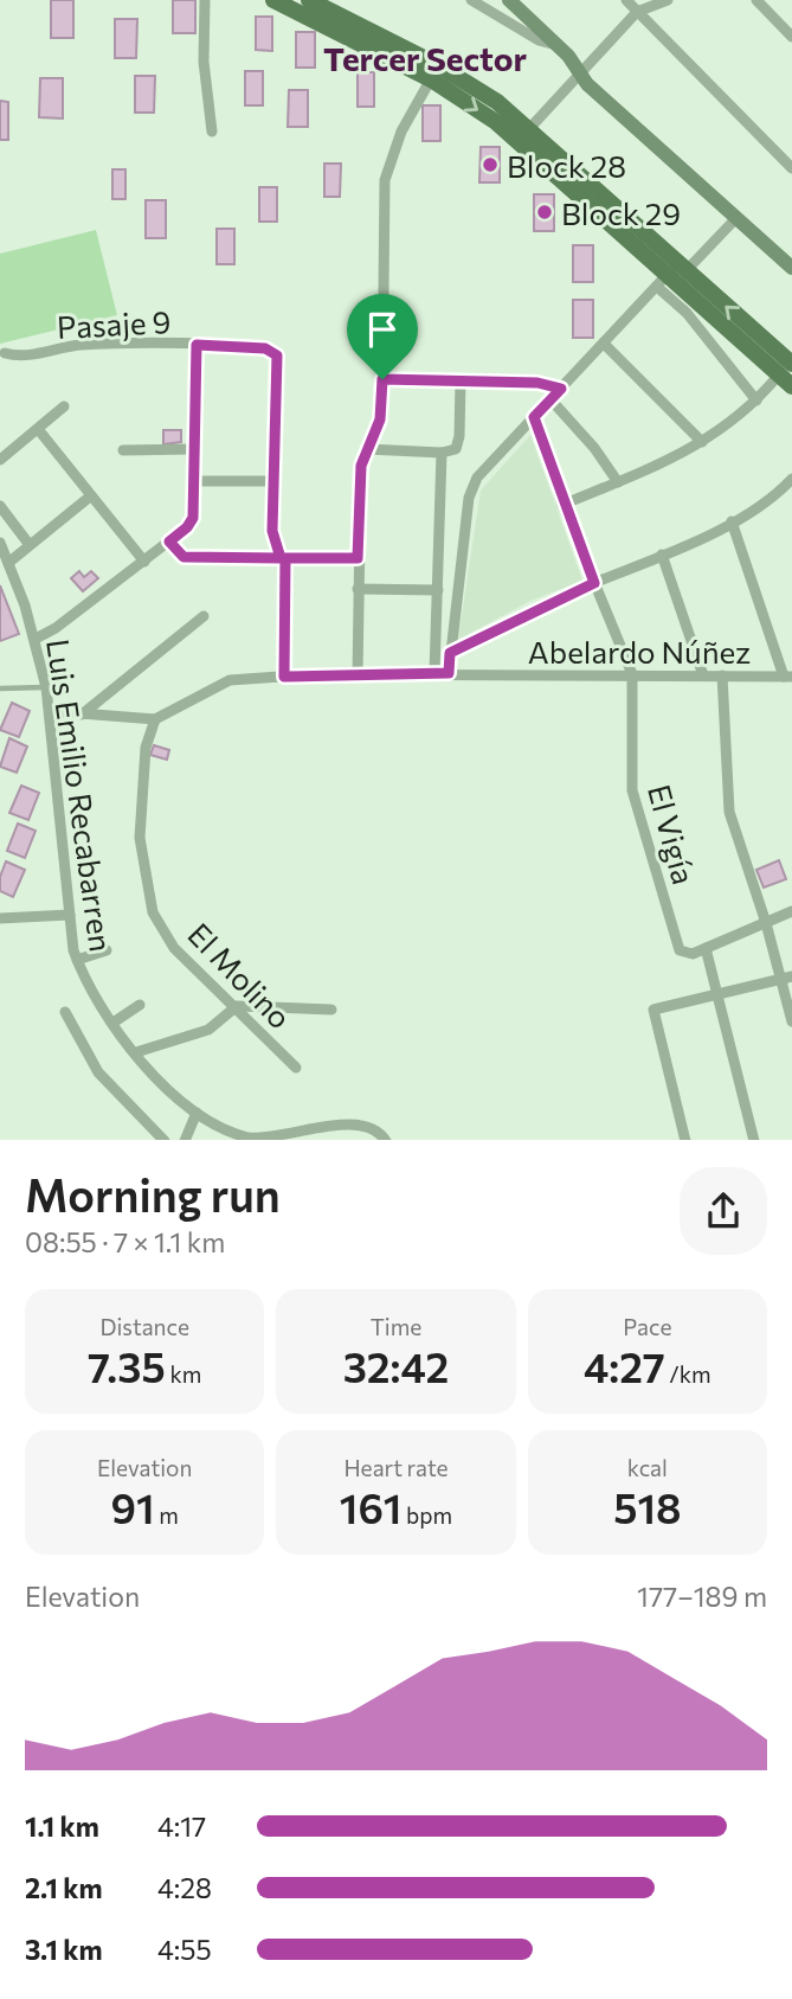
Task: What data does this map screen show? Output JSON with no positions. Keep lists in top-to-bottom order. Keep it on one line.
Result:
{"streets":{"street":["Pasaje 9","Abelardo Núñez","Luis Emilio Recabarren","El Vigía","El Molino"]},"crossings":[["Abelardo Núñez","El Vigía"],["Abelardo Núñez","El Molino"]],"districts":["Tercer Sector"],"places":["Block 28","Block 29"],"page":{"heading":["Morning run","08:55 · 7 × 1.1 km"],"stats":[["Distance","7.35 km"],["Time","32:42"],["Pace","4:27 /km"],["Elevation","91 m"],["Heart rate","161 bpm"],["kcal","518"]],"chart":["Elevation","177–189 m"],"list":[{"name":"1.1 km","note":"4:17"},{"name":"2.1 km","note":"4:28"},{"name":"3.1 km","note":"4:55"}]}}
